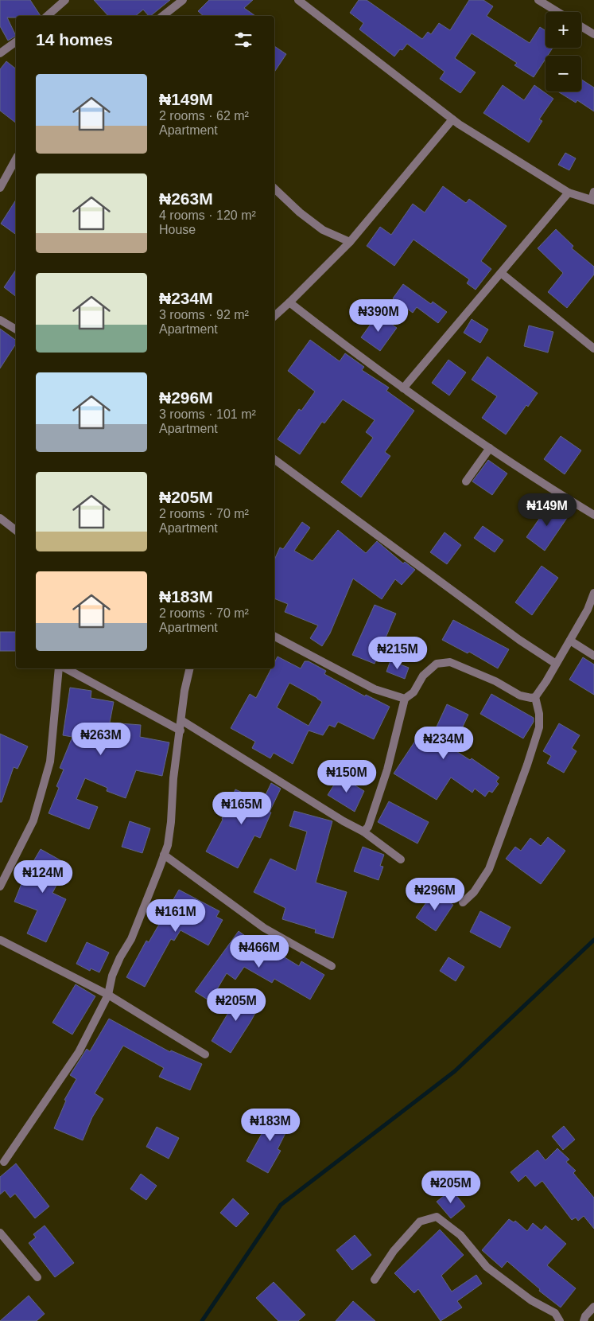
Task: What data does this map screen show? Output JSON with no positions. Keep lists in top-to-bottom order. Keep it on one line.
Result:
{"page":{"map_buttons":["+","−"],"heading":"14 homes","list":[{"name":"₦149M","note":"2 rooms · 62 m² · Apartment"},{"name":"₦263M","note":"4 rooms · 120 m² · House"},{"name":"₦234M","note":"3 rooms · 92 m² · Apartment"},{"name":"₦296M","note":"3 rooms · 101 m² · Apartment"},{"name":"₦205M","note":"2 rooms · 70 m² · Apartment"},{"name":"₦183M","note":"2 rooms · 70 m² · Apartment"}],"price":["₦390M","₦149M","₦215M","₦263M","₦234M","₦150M","₦165M","₦124M","₦296M","₦161M","₦466M","₦205M","₦183M","₦205M"]}}
